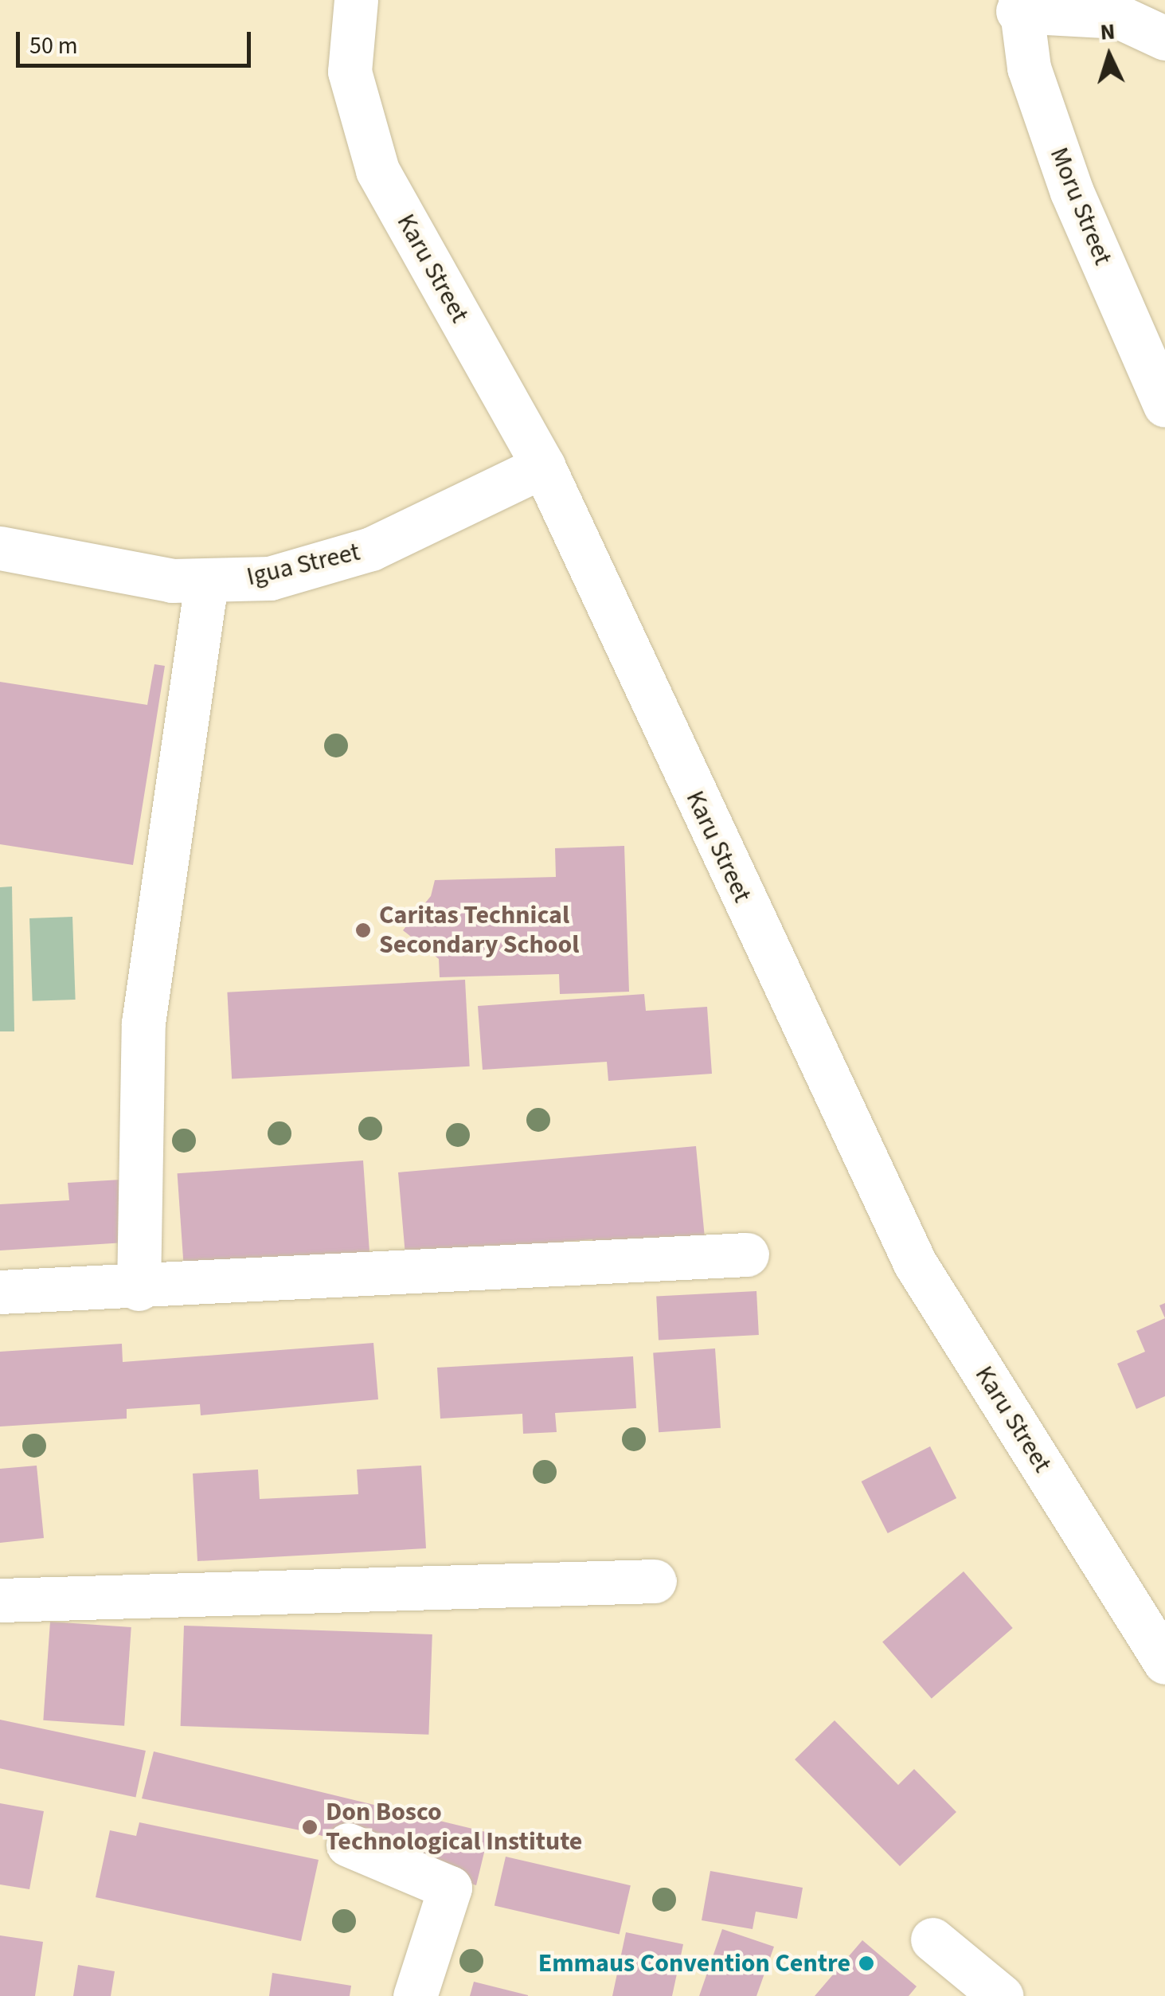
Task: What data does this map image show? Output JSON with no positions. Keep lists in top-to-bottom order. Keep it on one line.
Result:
{"streets":{"street":["Moru Street","Karu Street","Igua Street"]},"crossings":[["Karu Street","Igua Street"]],"places":["Caritas Technical Secondary School","Don Bosco Technological Institute","Emmaus Convention Centre"],"scale_bar":"50 m","north":"top"}
